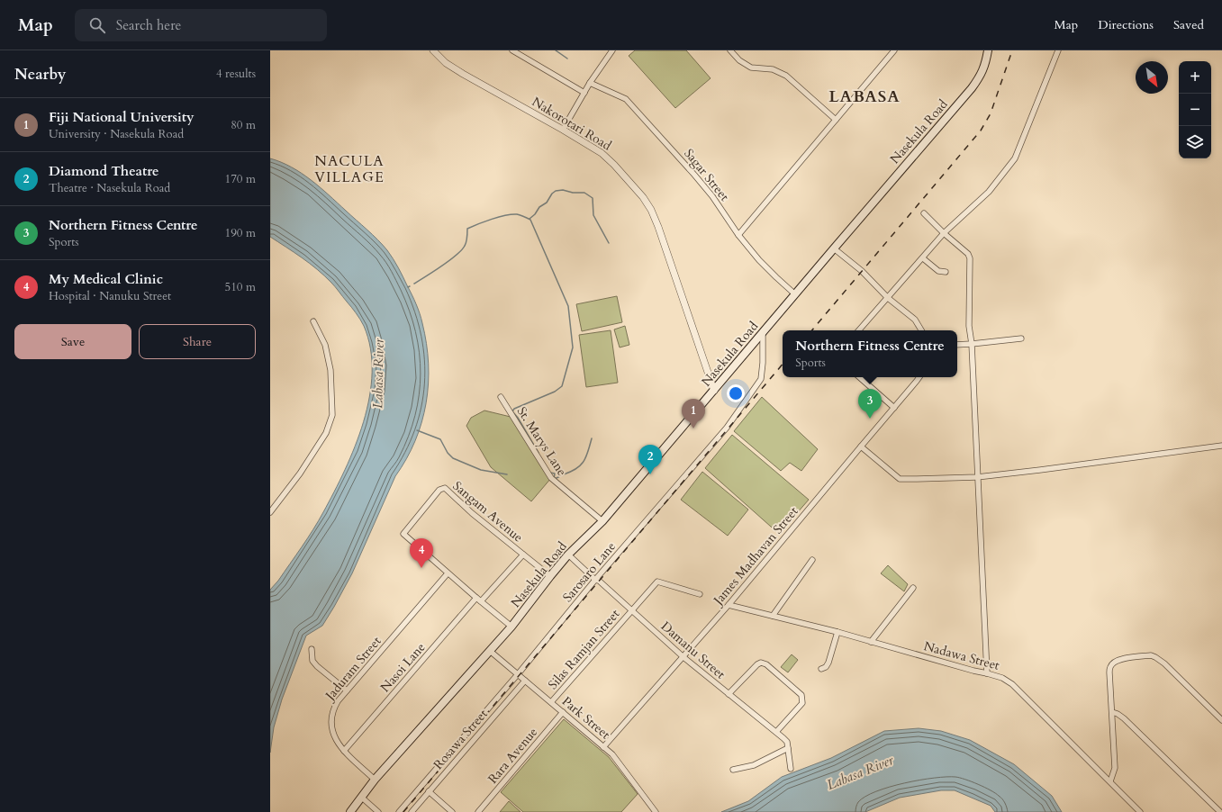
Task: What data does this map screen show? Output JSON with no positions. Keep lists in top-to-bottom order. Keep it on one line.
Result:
{"streets":{"main road":["Nasekula Road"],"street":["Nakorotari Road","Sagar Street","St. Marys Lane","Sangam Avenue","James Madhavan Street","Sarosaro Lane","Silas Ramjan Street","Damanu Street","Nadawa Street","Nasoi Lane","Jaduram Street","Park Street","Rosawa Street","Rara Avenue"]},"crossings":[["Nakorotari Road","Nasekula Road"],["Nasekula Road","Sagar Street"],["Nasekula Road","St. Marys Lane"],["Nasekula Road","Sangam Avenue"],["Nasekula Road","Sarosaro Lane"],["Nasekula Road","Damanu Street"],["Nasekula Road","Jaduram Street"],["Nasekula Road","Park Street"],["Sangam Avenue","Nasoi Lane"],["Sangam Avenue","Jaduram Street"],["James Madhavan Street","Damanu Street"],["James Madhavan Street","Nadawa Street"],["James Madhavan Street","Park Street"],["Sarosaro Lane","Damanu Street"],["Sarosaro Lane","Park Street"],["Silas Ramjan Street","Damanu Street"],["Silas Ramjan Street","Park Street"],["Nasoi Lane","Jaduram Street"],["Park Street","Rosawa Street"],["Park Street","Rara Avenue"]],"districts":["LABASA","NACULA VILLAGE"],"water":["Labasa River"],"north":"bottom right","page":{"header":"Map","search":"Search here","nav":["Map","Directions","Saved"],"heading":["Nearby","4 results"],"map_buttons":["+","−"],"list":[{"mark":"1","name":"Fiji National University","note":"University · Nasekula Road","value":"80 m"},{"mark":"2","name":"Diamond Theatre","note":"Theatre · Nasekula Road","value":"170 m"},{"mark":"3","name":"Northern Fitness Centre","note":"Sports","value":"190 m"},{"mark":"4","name":"My Medical Clinic","note":"Hospital · Nanuku Street","value":"510 m"}],"buttons":["Save","Share"],"popup":["Northern Fitness Centre","Sports"],"pins":["3","1","2","4"]}}
